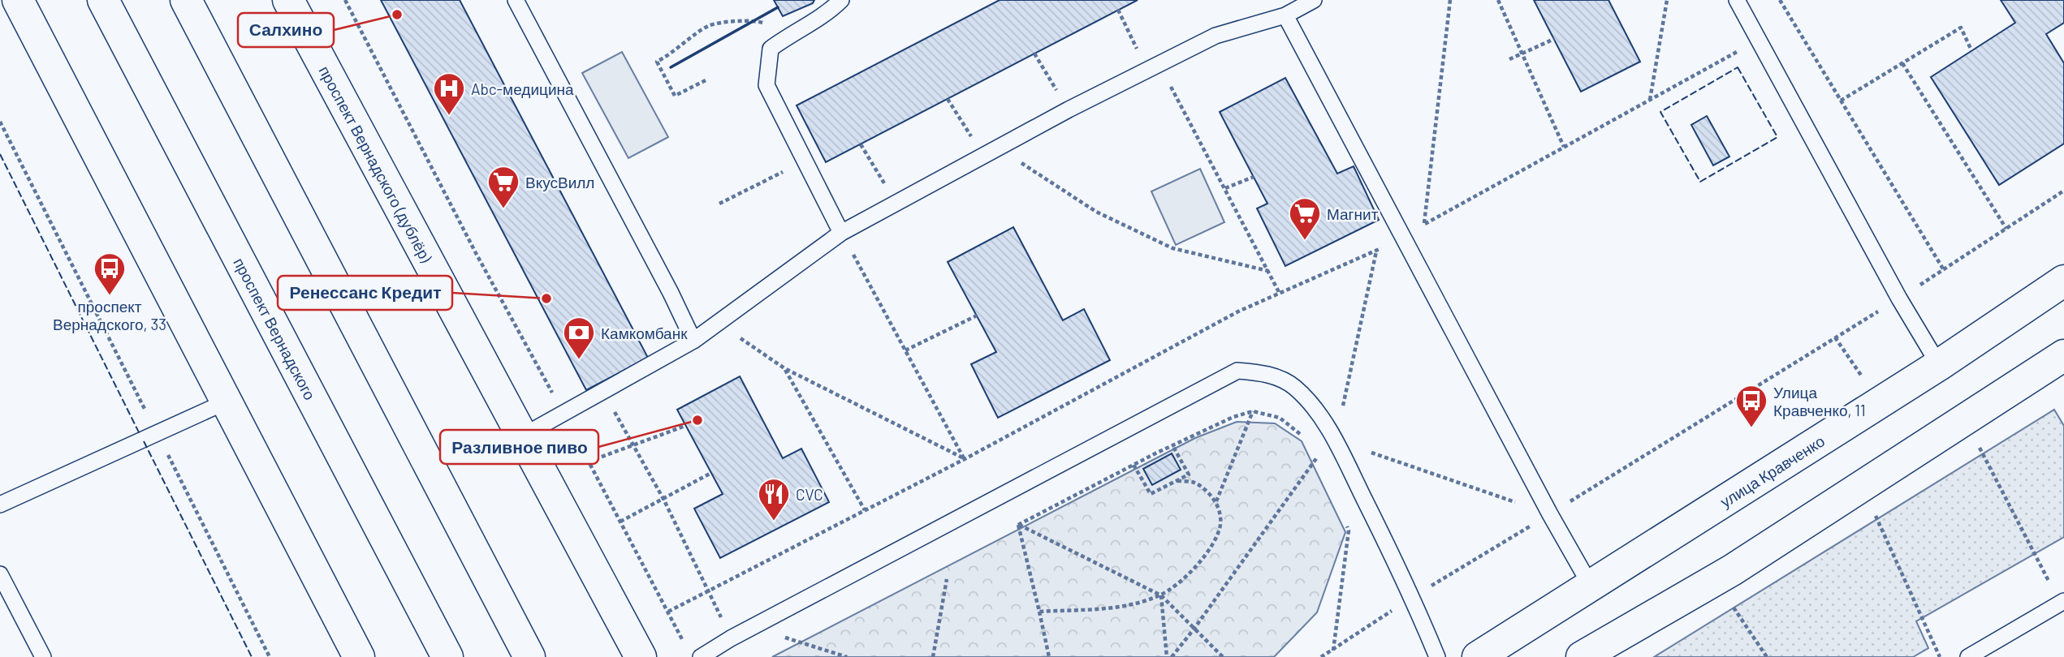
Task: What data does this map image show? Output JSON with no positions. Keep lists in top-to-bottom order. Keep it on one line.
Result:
{"streets":{"street":["проспект Вернадского (дублёр)","проспект Вернадского","улица Кравченко"]},"places":{"other":["Салхино","Ренессанс Кредит","Разливное пиво"],"hospital":["Abc-медицина"],"supermarket":["ВкусВилл","Магнит"],"bus stop":["проспект Вернадского, 33","Улица Кравченко, 11"],"bank":["Камкомбанк"],"restaurant":["CVC"]}}
